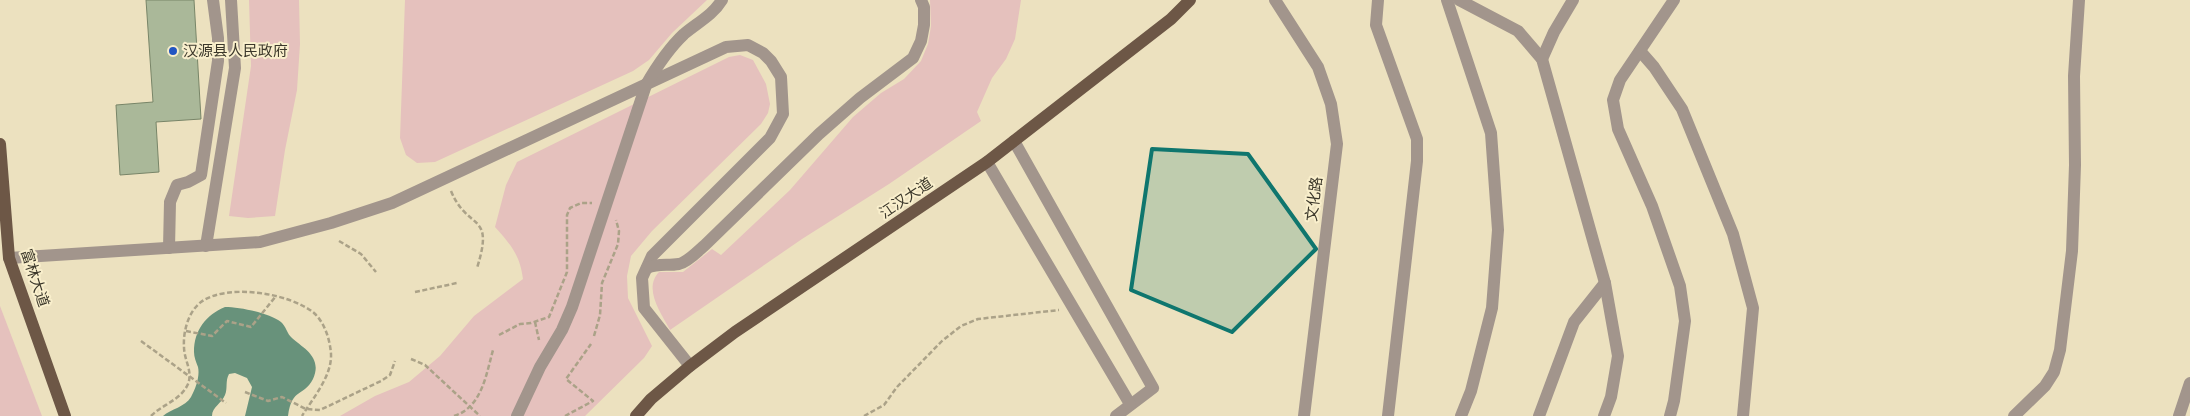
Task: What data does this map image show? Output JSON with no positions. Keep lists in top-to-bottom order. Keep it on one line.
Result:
{"streets":{"main road":["江汉大道","富林大道"],"street":["文化路"]},"places":["汉源县人民政府"]}
